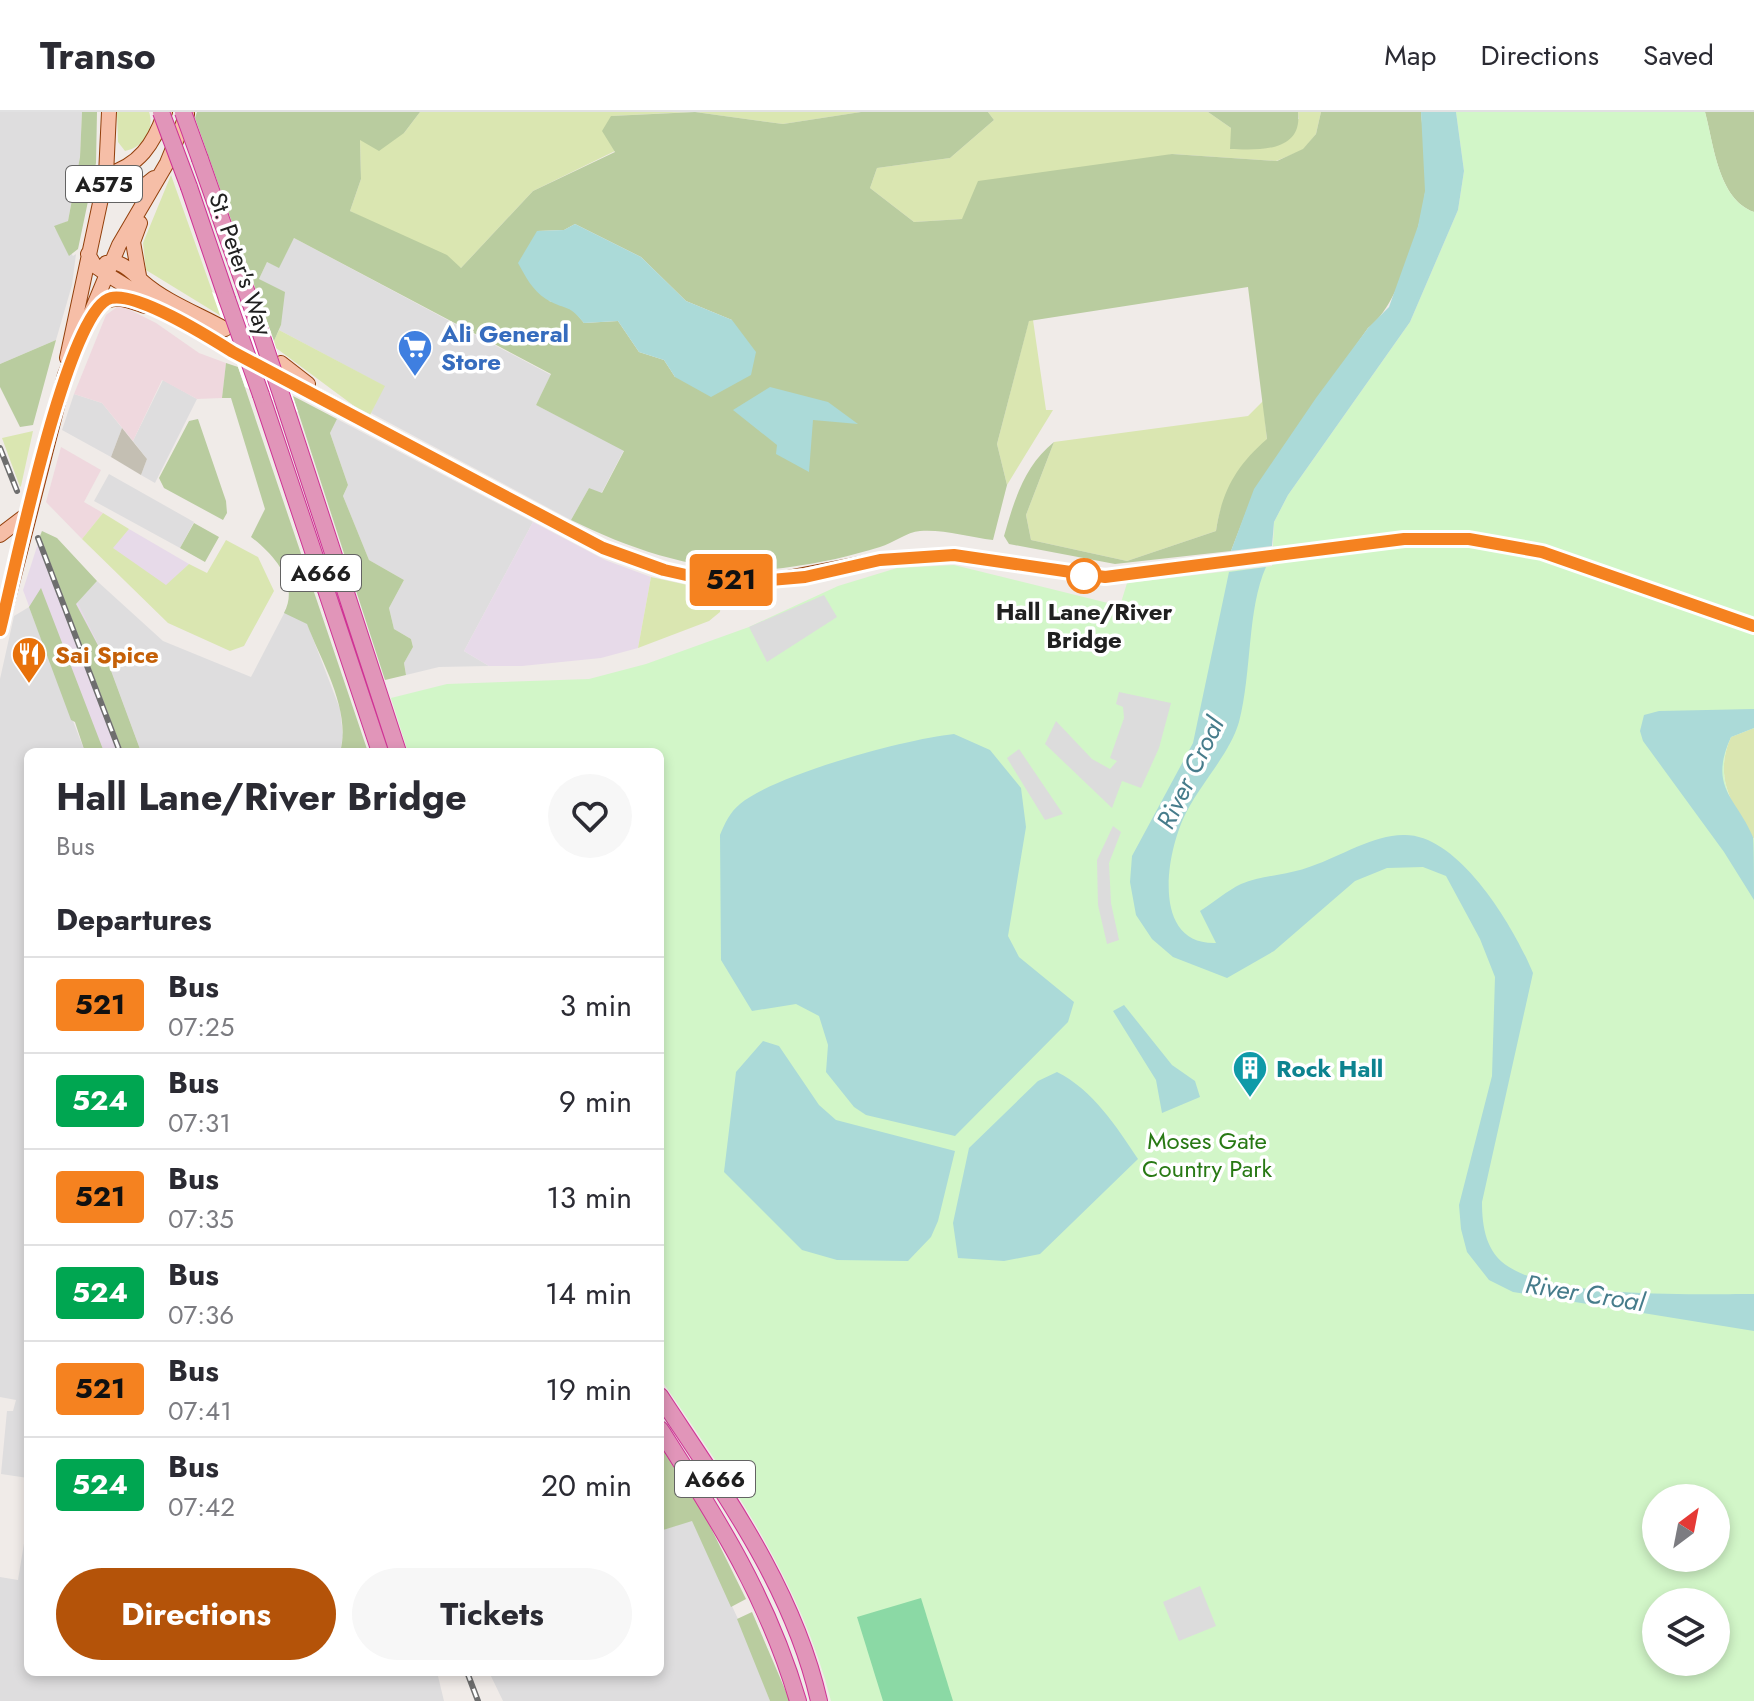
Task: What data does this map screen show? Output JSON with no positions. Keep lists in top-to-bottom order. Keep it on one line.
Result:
{"streets":{"highway":["St. Peter's Way","A666"],"main road":["A575"]},"crossings":[["A575","St. Peter's Way"]],"water":["River Croal"],"parks":["Moses Gate Country Park"],"places":{"supermarket":["Ali General Store"],"other":["Hall Lane/River Bridge"],"restaurant":["Sai Spice"],"building":["Rock Hall"]},"lines":["bus line 521"],"north":"top right","page":{"header":"Transo","nav":["Map","Directions","Saved"],"on_map":"521","heading":[["Hall Lane/River Bridge","Bus"],"Departures"],"list":[{"mark":"521","name":"Bus","note":"07:25","value":"3 min"},{"mark":"524","name":"Bus","note":"07:31","value":"9 min"},{"mark":"521","name":"Bus","note":"07:35","value":"13 min"},{"mark":"524","name":"Bus","note":"07:36","value":"14 min"},{"mark":"521","name":"Bus","note":"07:41","value":"19 min"},{"mark":"524","name":"Bus","note":"07:42","value":"20 min"}],"buttons":["Directions","Tickets"]}}
